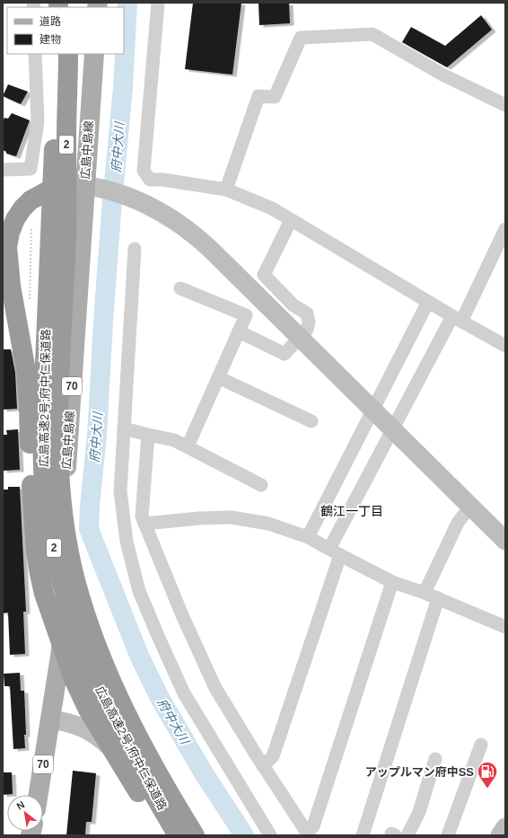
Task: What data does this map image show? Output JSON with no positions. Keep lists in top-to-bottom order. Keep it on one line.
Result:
{"streets":{"highway":["2","広島高速2号;府中仁保道路"],"main road":["広島中島線","70"]},"crossings":[["2","広島高速2号;府中仁保道路"]],"districts":["鶴江一丁目"],"water":["府中大川"],"places":{"fuel station":["アップルマン府中SS"]},"legend":["道路","建物"],"north":"top left"}
